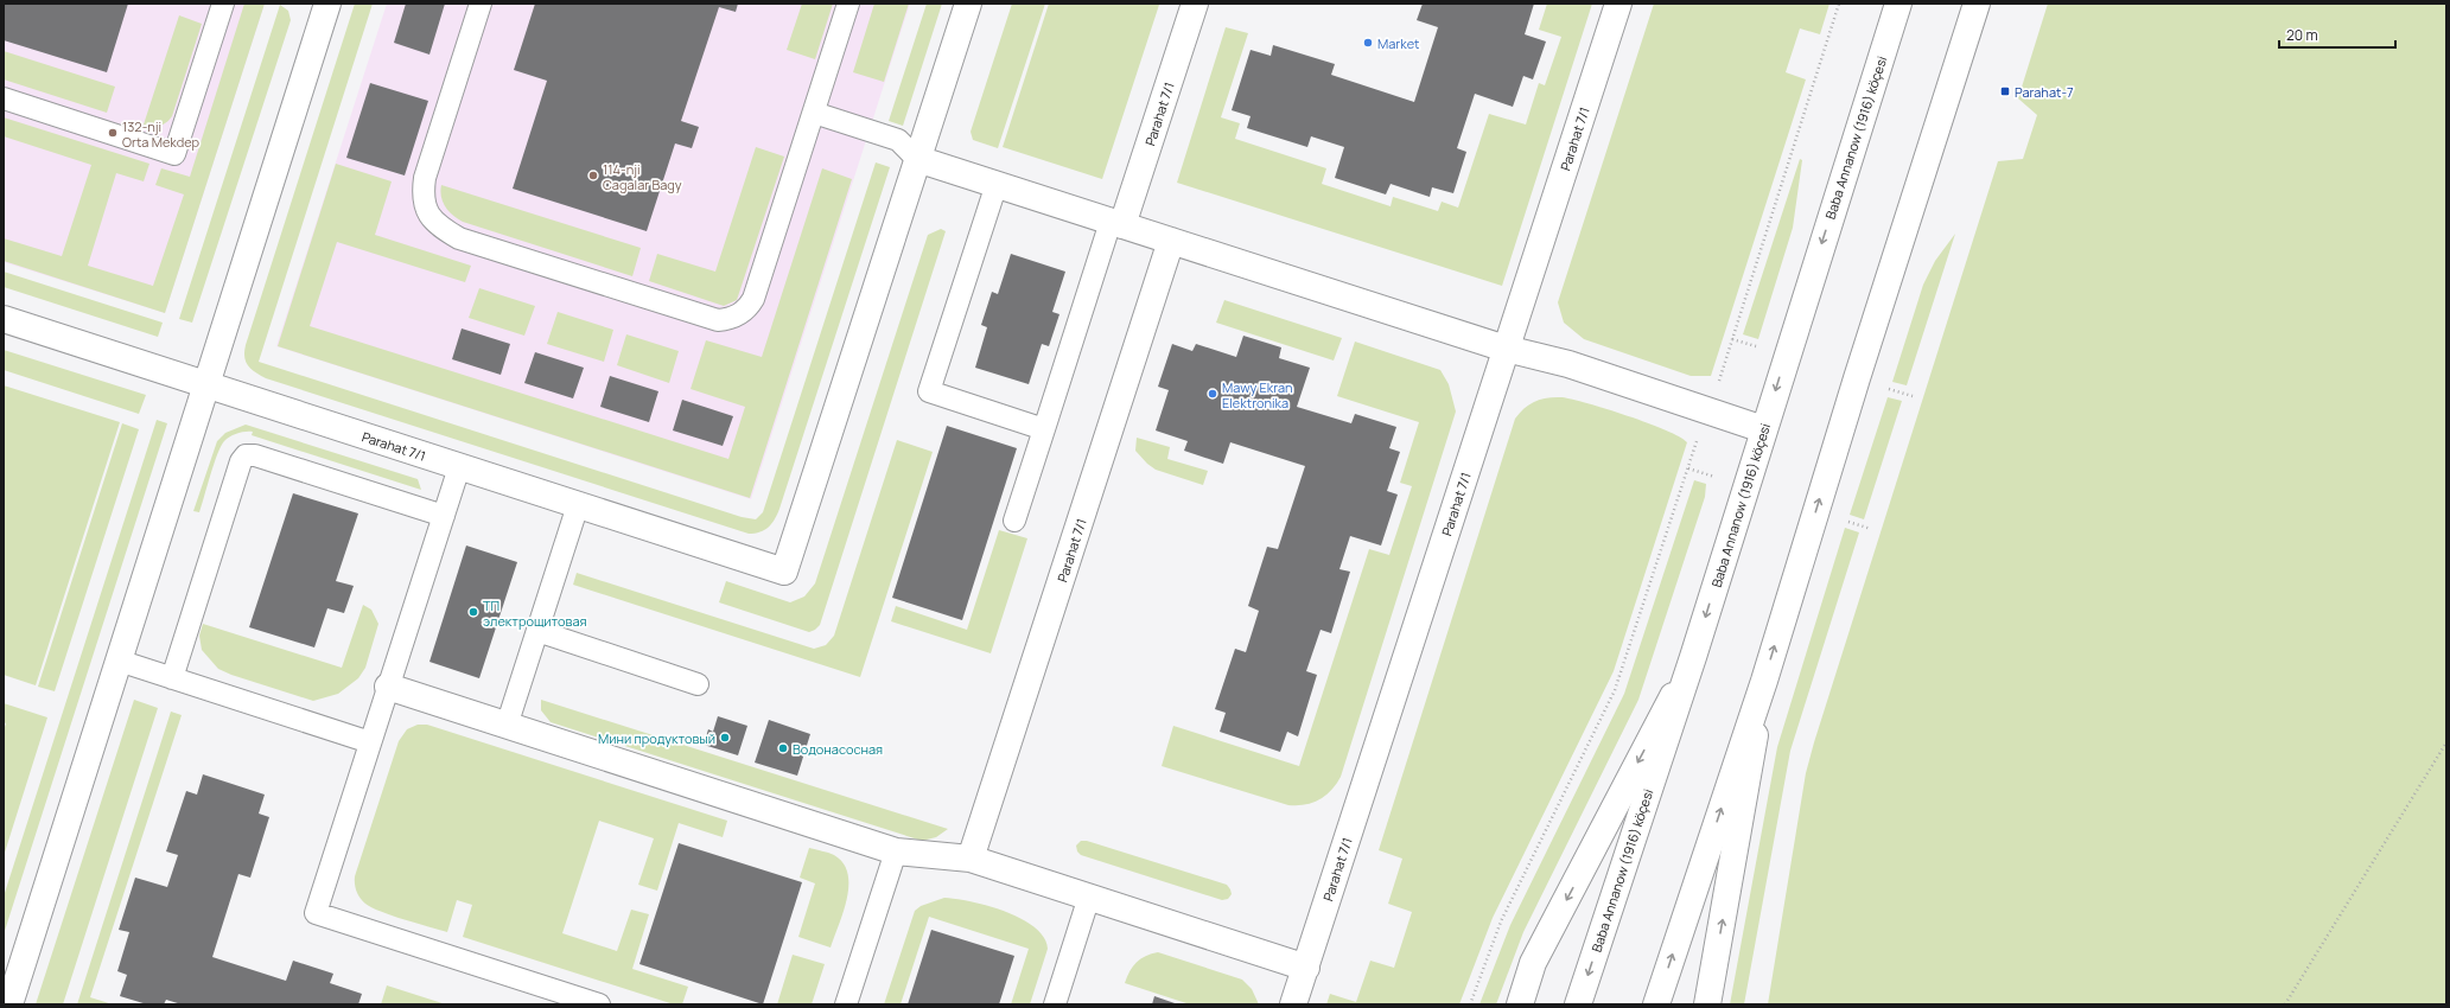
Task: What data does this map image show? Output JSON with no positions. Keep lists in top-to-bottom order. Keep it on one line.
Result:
{"streets":{"street":["Parahat 7/1","Baba Annanow (1916) köçesi"]},"places":{"other":["Market","132-nji Orta Mekdep","114-nji Cagalar Bagy","Mawy Ekran Elektronika","ТП электрощитовая","Мини продуктовый","Водонасосная"],"transit":["Parahat-7"]},"scale_bar":"20 m"}
